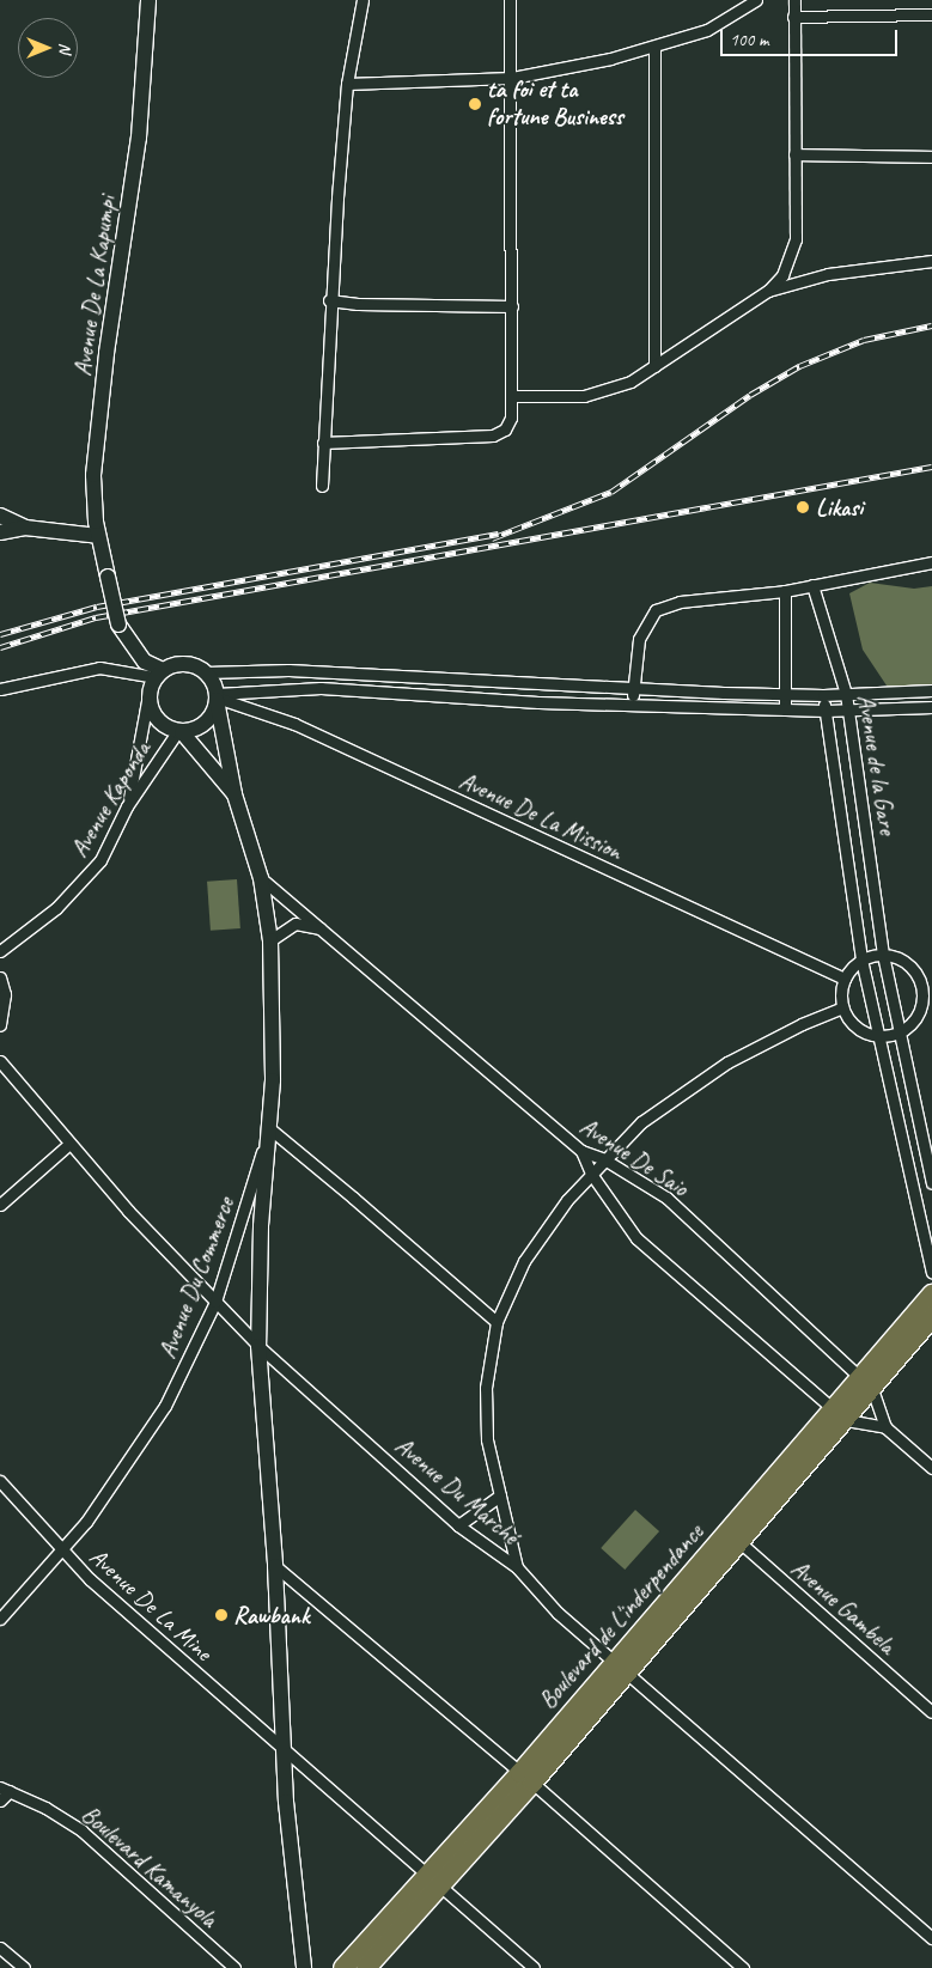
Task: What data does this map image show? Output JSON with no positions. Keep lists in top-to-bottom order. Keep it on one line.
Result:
{"streets":{"highway":["Boulevard de L'inderpendance"],"main road":["Avenue De La Kapumpi"],"street":["Avenue de la Gare","Avenue Kaponda","Avenue De La Mission","Avenue De Saio","Avenue Du Commerce","Avenue Du Marché","Avenue De La Mine","Avenue Gambela","Boulevard Kamanyola"]},"crossings":[["Avenue De La Kapumpi","Avenue Kaponda"],["Avenue De La Kapumpi","Avenue De La Mission"],["Avenue Kaponda","Avenue De La Mission"],["Avenue De Saio","Boulevard de L'inderpendance"],["Avenue Du Commerce","Avenue Du Marché"],["Avenue Du Commerce","Avenue De La Mine"],["Avenue Du Marché","Boulevard de L'inderpendance"],["Avenue De La Mine","Boulevard de L'inderpendance"],["Avenue Gambela","Boulevard de L'inderpendance"]],"places":["ta foi et ta fortune Business","Likasi","Rawbank"],"scale_bar":"100 m","north":"right"}
